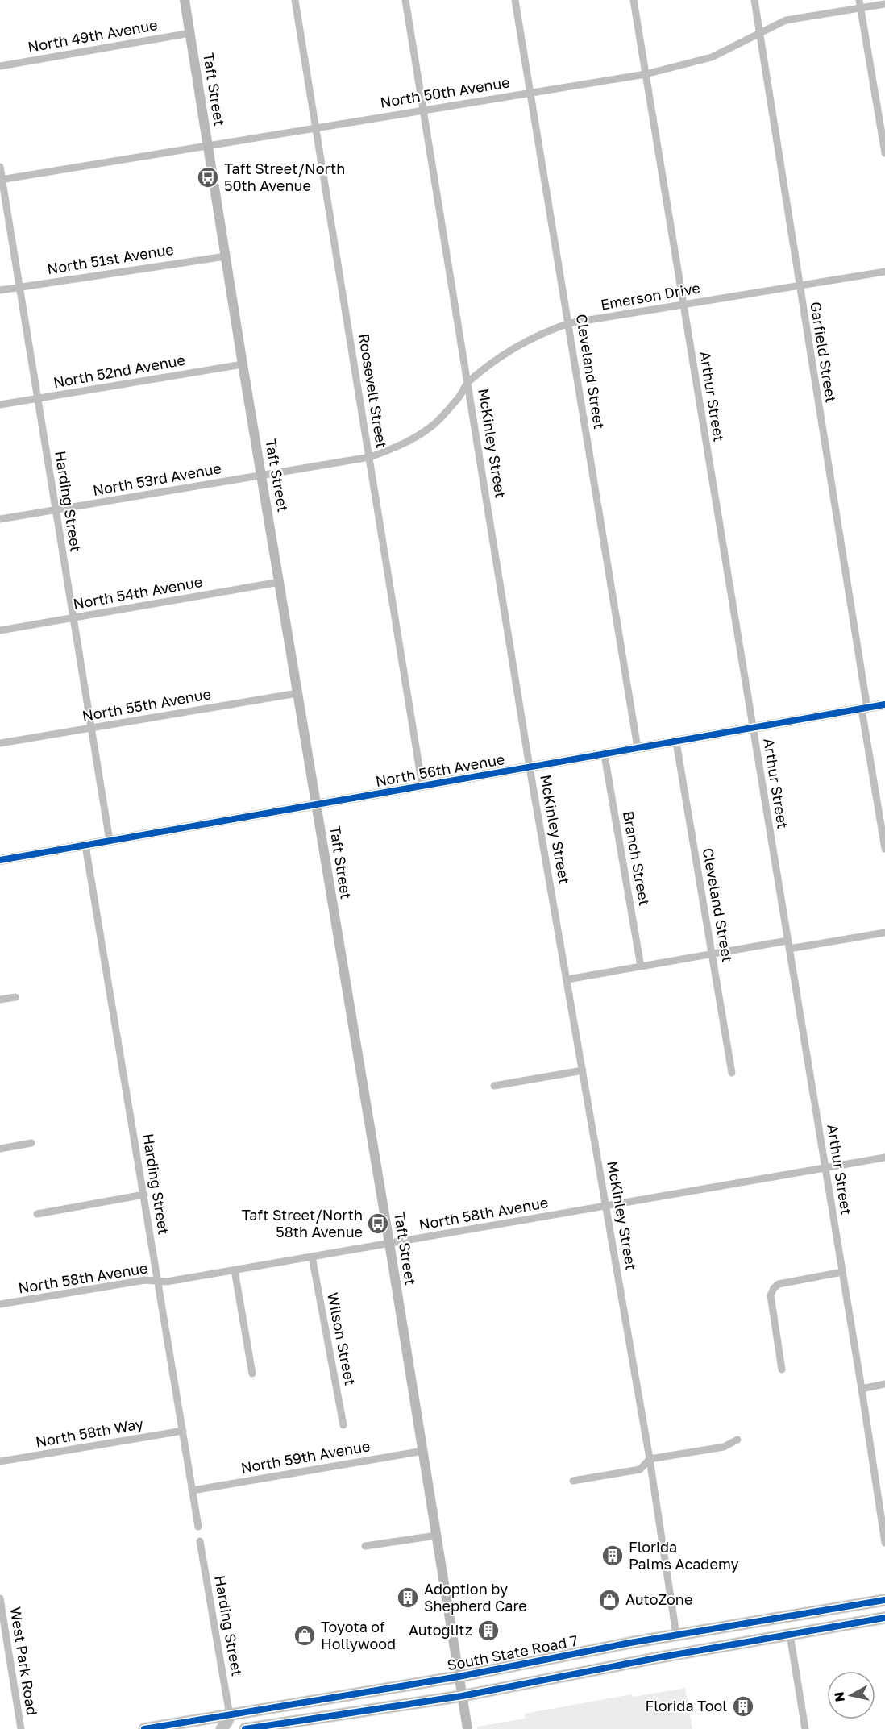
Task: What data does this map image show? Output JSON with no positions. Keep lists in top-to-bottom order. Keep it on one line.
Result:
{"streets":{"main road":["South State Road 7"],"street":["North 49th Avenue","Taft Street","North 50th Avenue","North 51st Avenue","Emerson Drive","Garfield Street","North 52nd Avenue","Cleveland Street","Roosevelt Street","Arthur Street","McKinley Street","North 53rd Avenue","Harding Street","North 54th Avenue","North 55th Avenue","North 56th Avenue","Branch Street","North 58th Avenue","Wilson Street","North 58th Way","North 59th Avenue","West Park Road"]},"crossings":[["North 49th Avenue","Taft Street"],["Taft Street","North 50th Avenue"],["Taft Street","North 51st Avenue"],["Taft Street","Emerson Drive"],["Taft Street","North 52nd Avenue"],["Taft Street","North 53rd Avenue"],["Taft Street","North 54th Avenue"],["Taft Street","North 55th Avenue"],["Taft Street","North 56th Avenue"],["Taft Street","North 58th Avenue"],["Taft Street","North 59th Avenue"],["Taft Street","South State Road 7"],["North 50th Avenue","Garfield Street"],["North 50th Avenue","Cleveland Street"],["North 50th Avenue","Roosevelt Street"],["North 50th Avenue","Arthur Street"],["North 50th Avenue","McKinley Street"],["North 50th Avenue","Harding Street"],["North 51st Avenue","Harding Street"],["Emerson Drive","Garfield Street"],["Emerson Drive","Cleveland Street"],["Emerson Drive","Roosevelt Street"],["Emerson Drive","Arthur Street"],["Emerson Drive","McKinley Street"],["Emerson Drive","North 53rd Avenue"],["Garfield Street","North 56th Avenue"],["North 52nd Avenue","Harding Street"],["Cleveland Street","North 56th Avenue"],["Roosevelt Street","North 56th Avenue"],["Arthur Street","North 56th Avenue"],["Arthur Street","North 58th Avenue"],["McKinley Street","North 56th Avenue"],["McKinley Street","North 58th Avenue"],["McKinley Street","South State Road 7"],["North 53rd Avenue","Harding Street"],["Harding Street","North 54th Avenue"],["Harding Street","North 55th Avenue"],["Harding Street","North 56th Avenue"],["Harding Street","North 58th Avenue"],["Harding Street","North 58th Way"],["Harding Street","North 59th Avenue"],["Harding Street","South State Road 7"],["North 56th Avenue","Branch Street"],["North 58th Avenue","Wilson Street"]],"places":{"bus stop":["Taft Street/North 50th Avenue","Taft Street/North 58th Avenue"],"building":["Florida Palms Academy","Adoption by Shepherd Care","Autoglitz","Florida Tool"],"shop":["AutoZone","Toyota of Hollywood"]},"north":"left"}
